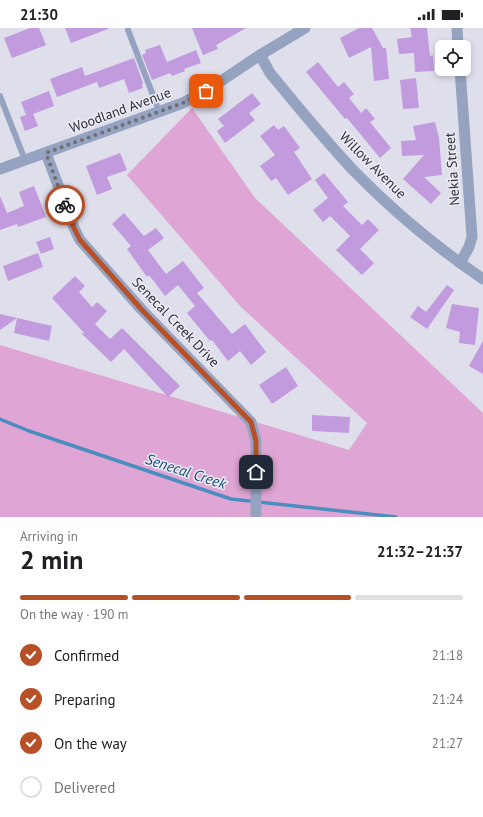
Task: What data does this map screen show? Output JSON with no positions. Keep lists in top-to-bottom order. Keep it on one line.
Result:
{"streets":{"street":["Woodland Avenue","Willow Avenue","Nekia Street","Senecal Creek Drive"]},"crossings":[["Woodland Avenue","Willow Avenue"],["Woodland Avenue","Senecal Creek Drive"],["Willow Avenue","Nekia Street"]],"water":["Senecal Creek"],"page":{"status":"21:30","heading":["2 min","Arriving in","21:32–21:37"],"bar":"On the way · 190 m","list":[["Confirmed","21:18"],["Preparing","21:24"],["On the way","21:27"],"Delivered"]}}
